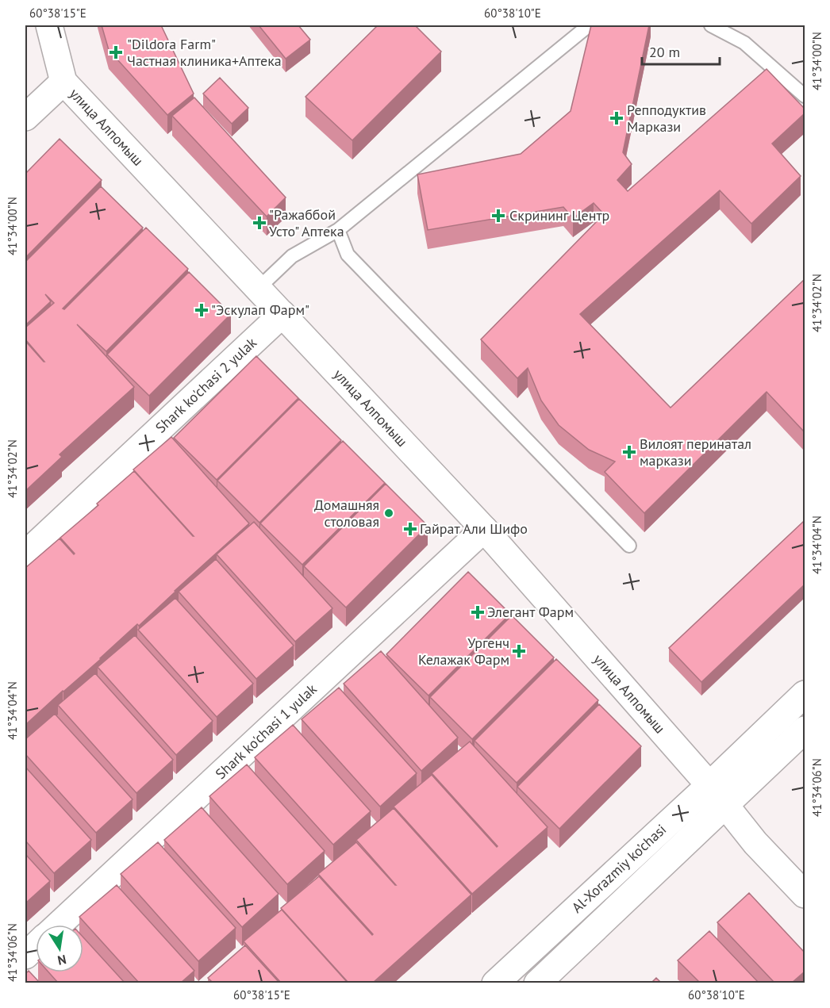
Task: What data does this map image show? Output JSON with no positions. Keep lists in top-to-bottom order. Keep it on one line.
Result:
{"streets":{"street":["улица Алпомыш","Shark ko'chasi 2 yulak","Shark ko'chasi 1 yulak","Al-Xorazmiy ko’chasi"]},"crossings":[["улица Алпомыш","Shark ko'chasi 2 yulak"],["улица Алпомыш","Shark ko'chasi 1 yulak"],["улица Алпомыш","Al-Xorazmiy ko’chasi"]],"places":{"health":["\"Dildora Farm\" Частная клиника+Аптека","Репподуктив Маркази","Скрининг Центр","\"Ражаббой Усто\" Аптека","\"Эскулап Фарм\"","Вилоят перинатал маркази","Гайрат Али Шифо","Элегант Фарм","Ургенч Келажак Фарм"],"other":["Домашняя столовая"]},"scale_bar":"20 m","north":"bottom","coordinates":["60°38'15\"E","60°38'10\"E","41°34'00\"N","41°34'02\"N","41°34'04\"N","41°34'06\"N"]}
